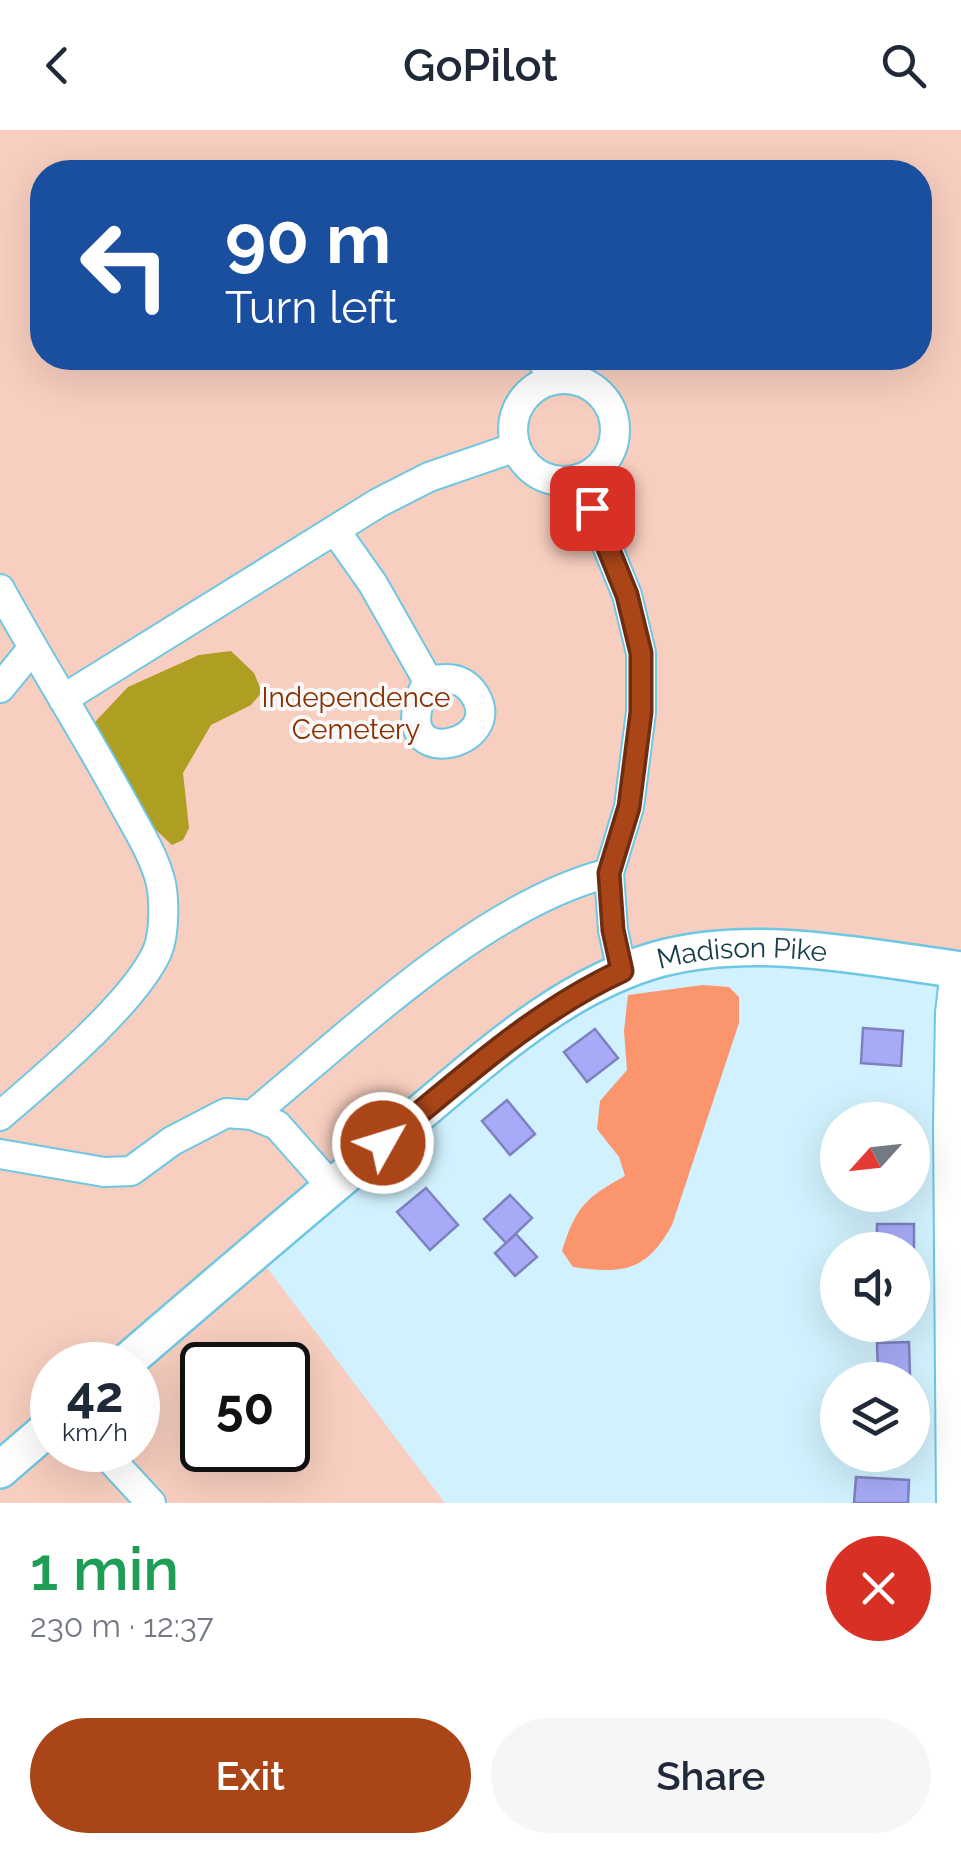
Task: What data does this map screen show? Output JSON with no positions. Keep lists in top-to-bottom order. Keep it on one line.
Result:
{"streets":{"main road":["Madison Pike"]},"parks":["Independence Cemetery"],"north":"bottom left","page":{"header":"GoPilot","turn":["90 m","Turn left"],"speed":"42 km/h","limit":"50","heading":["1 min","230 m · 12:37"],"buttons":["Exit","Share"]}}
